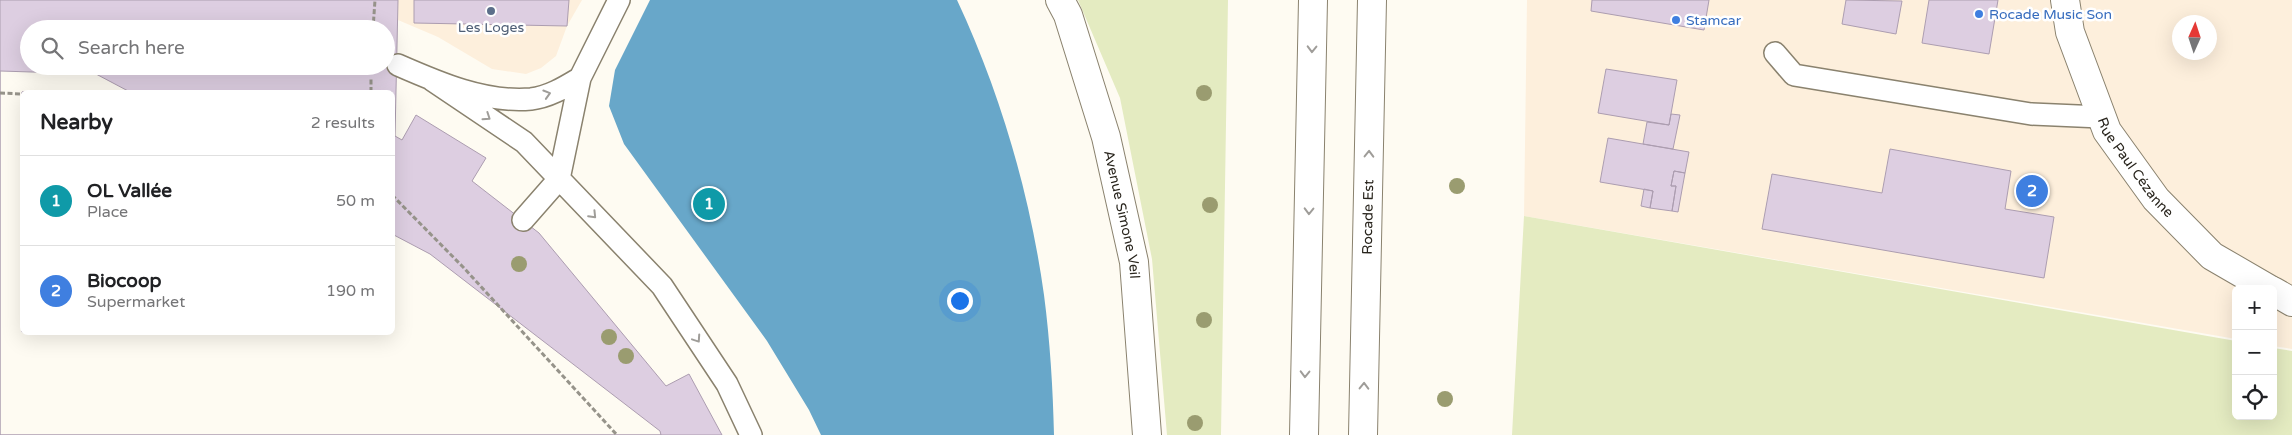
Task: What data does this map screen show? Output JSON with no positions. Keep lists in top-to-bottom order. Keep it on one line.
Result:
{"streets":{"main road":["Rue Paul Cézanne","Avenue Simone Veil","Rocade Est"]},"places":["Les Loges","Rocade Music Son","Stamcar"],"north":"top","page":{"search":"Search here","heading":["Nearby","2 results"],"list":[{"mark":"1","name":"OL Vallée","note":"Place","value":"50 m"},{"mark":"2","name":"Biocoop","note":"Supermarket","value":"190 m"}],"pins":["2","1"],"map_buttons":["+","−"]}}
